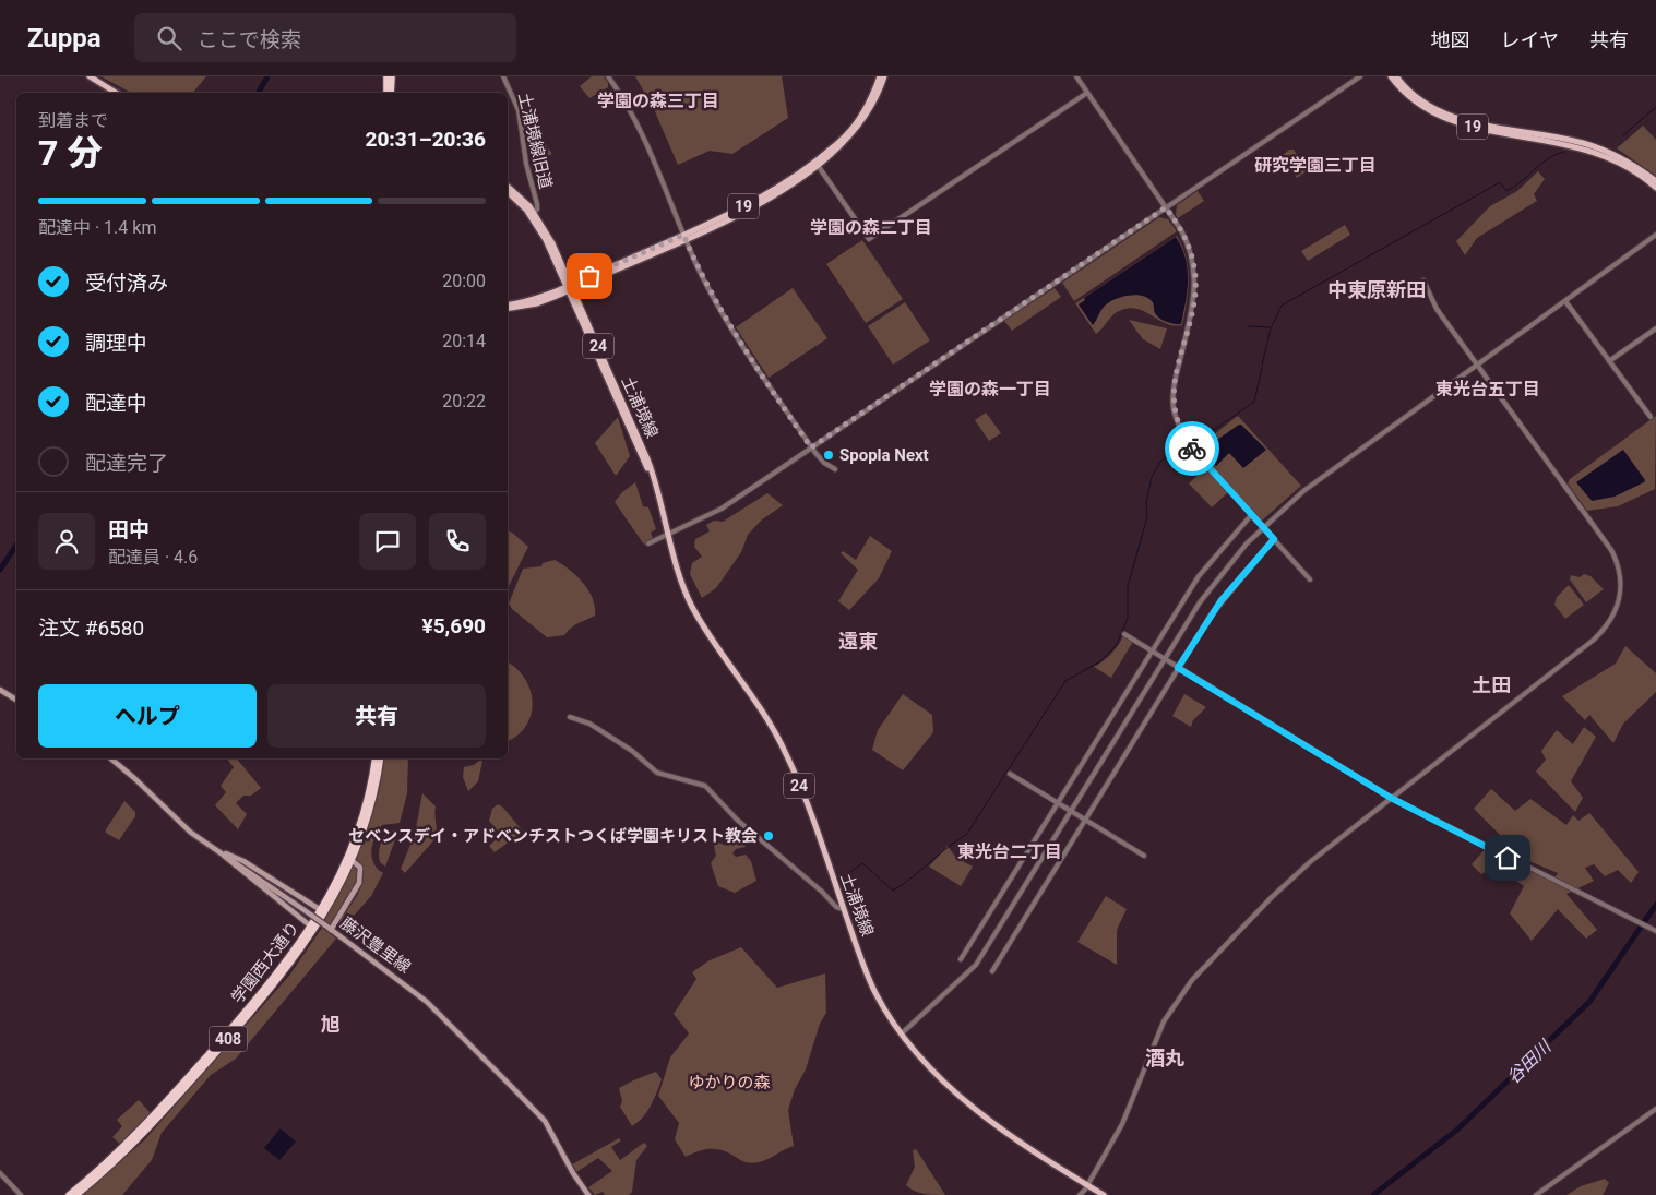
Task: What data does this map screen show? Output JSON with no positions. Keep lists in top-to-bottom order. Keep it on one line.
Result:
{"streets":{"highway":["学園西大通り","408"],"main road":["19","24","土浦境線","藤沢豊里線"],"street":["土浦境線旧道"]},"crossings":[["19","土浦境線"],["土浦境線旧道","土浦境線"]],"districts":["学園の森三丁目","研究学園三丁目","学園の森二丁目","中東原新田","学園の森一丁目","東光台五丁目","遠東","土田","東光台二丁目","旭","酒丸"],"water":["谷田川"],"parks":["ゆかりの森"],"places":["Spopla Next","セベンスデイ・アドベンチストつくば学園キリスト教会"],"page":{"header":"Zuppa","search":"ここで検索","nav":["地図","レイヤ","共有"],"heading":["7 分","到着まで","20:31–20:36"],"panel":["田中","配達員 · 4.6","注文 #6580","¥5,690"],"bar":"配達中 · 1.4 km","list":[["受付済み","20:00"],["調理中","20:14"],["配達中","20:22"],"配達完了"],"buttons":["ヘルプ","共有"]}}
